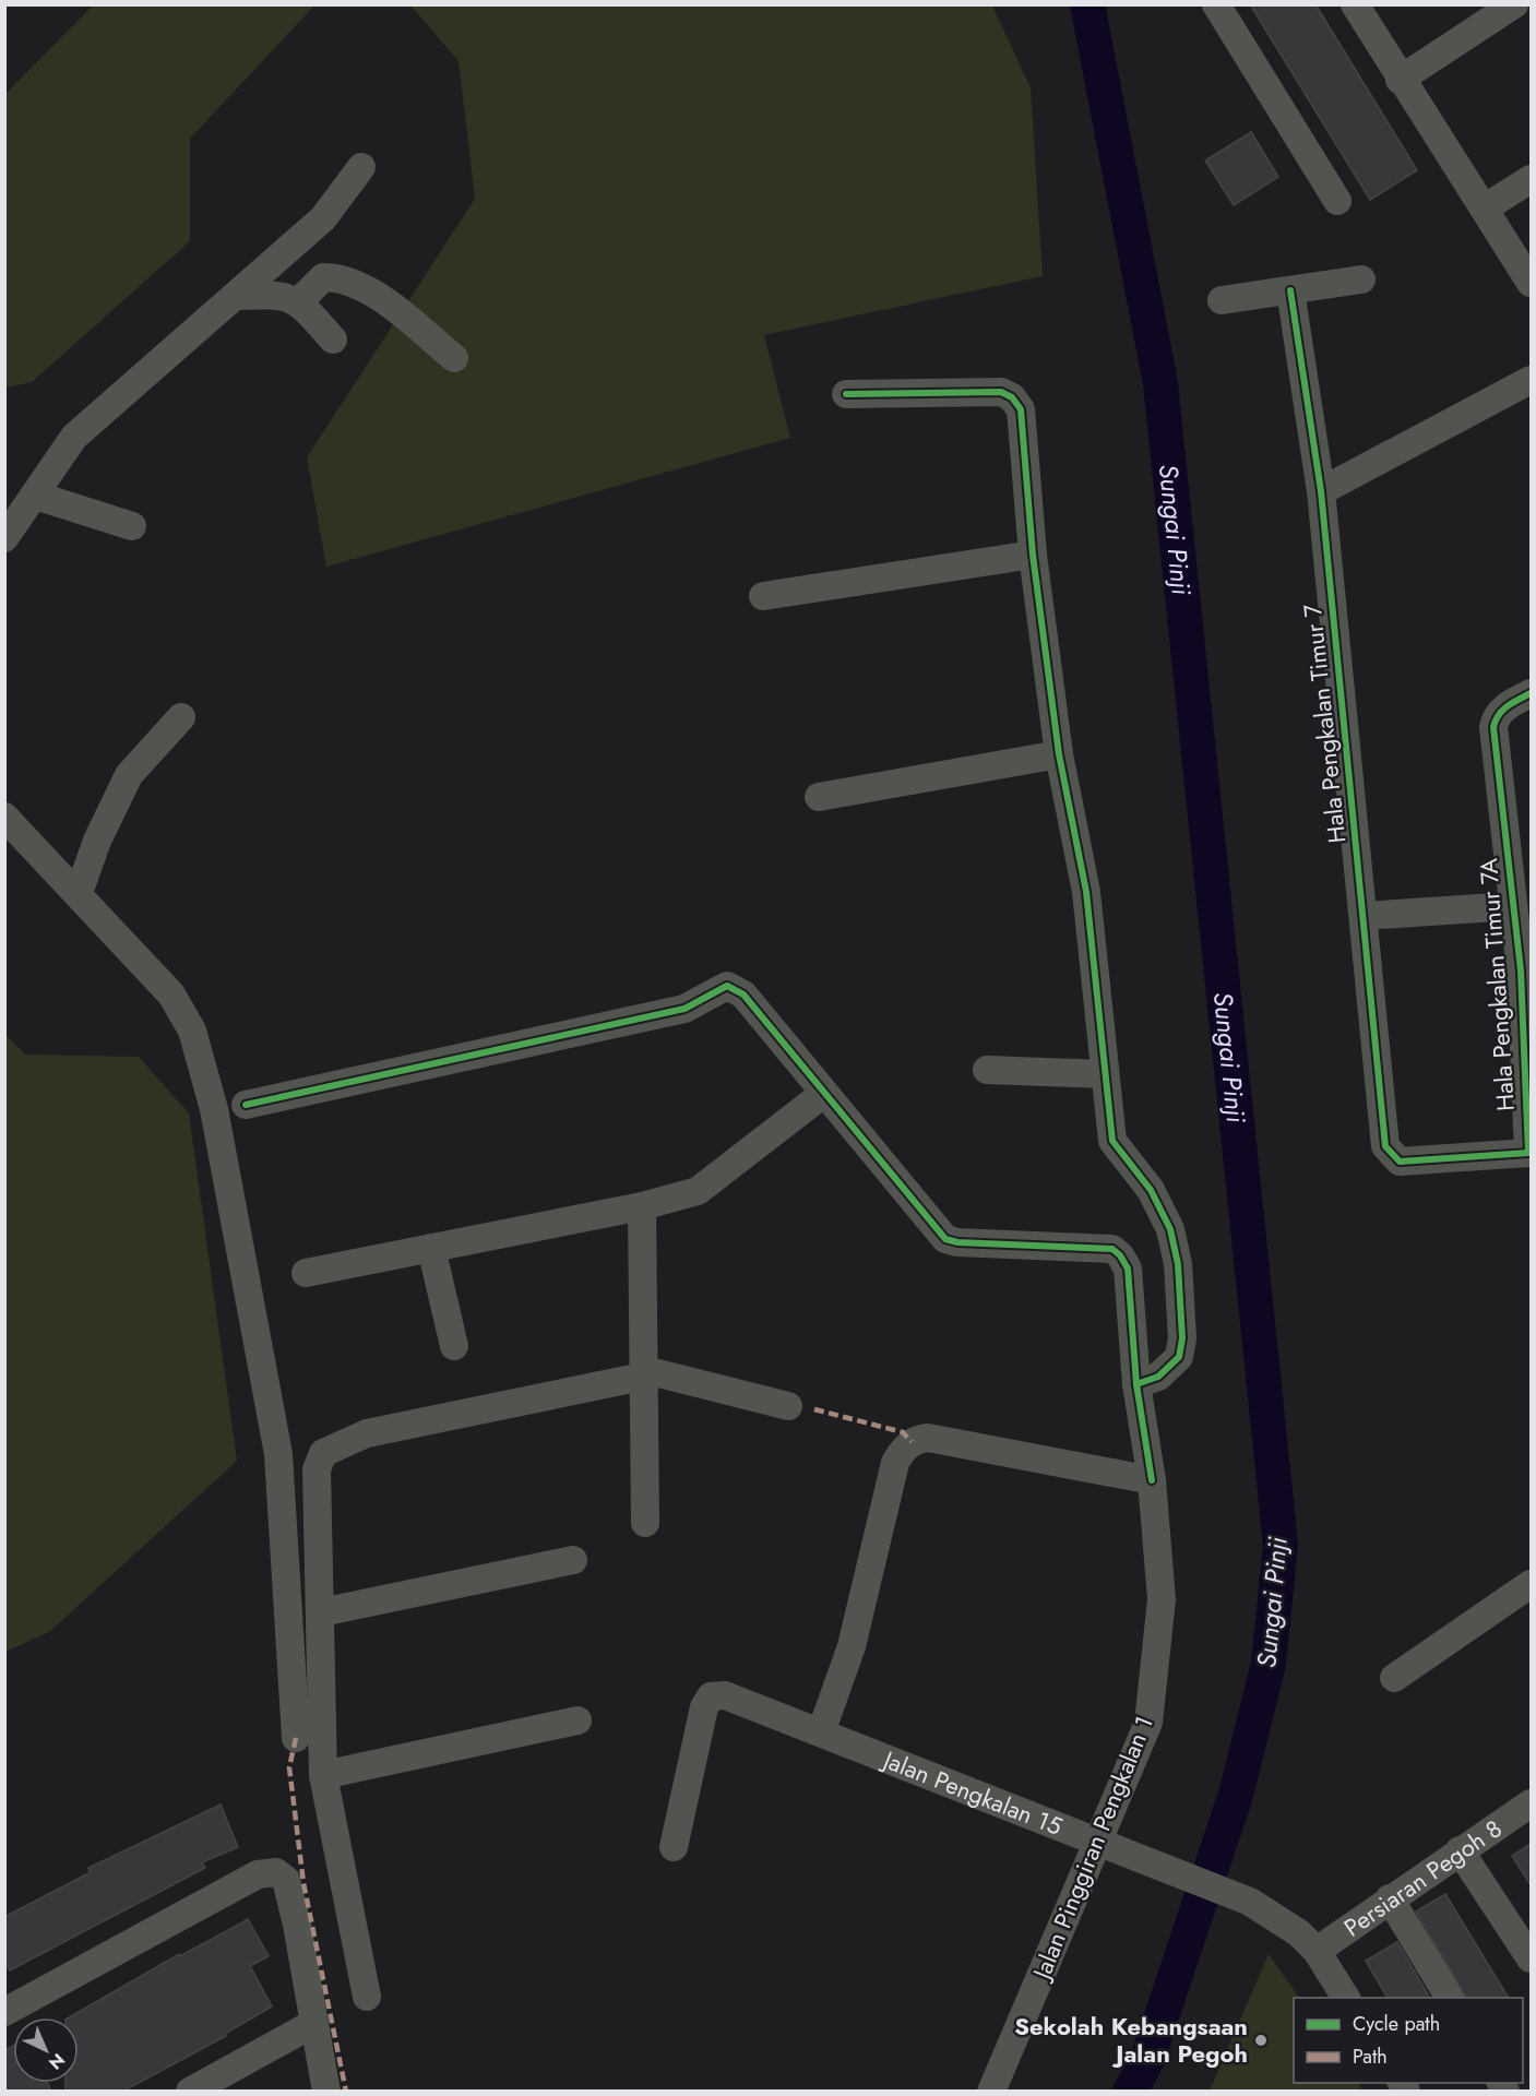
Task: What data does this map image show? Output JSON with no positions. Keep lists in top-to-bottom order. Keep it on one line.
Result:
{"streets":{"street":["Hala Pengkalan Timur 7","Hala Pengkalan Timur 7A","Jalan Pengkalan 15","Jalan Pinggiran Pengkalan 1","Persiaran Pegoh 8"]},"crossings":[["Hala Pengkalan Timur 7","Hala Pengkalan Timur 7A"],["Jalan Pengkalan 15","Jalan Pinggiran Pengkalan 1"],["Jalan Pengkalan 15","Persiaran Pegoh 8"]],"water":["Sungai Pinji"],"places":["Sekolah Kebangsaan Jalan Pegoh"],"legend":["Cycle path","Path"],"north":"bottom right"}
